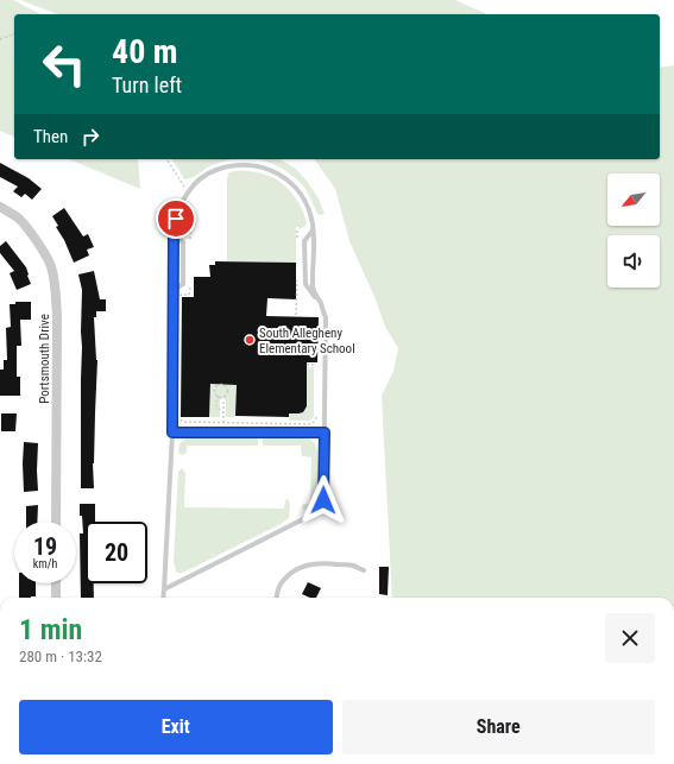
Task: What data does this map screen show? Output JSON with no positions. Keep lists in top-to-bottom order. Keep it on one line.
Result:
{"streets":{"street":["Portsmouth Drive"]},"places":["South Allegheny Elementary School"],"north":"bottom left","page":{"turn":["40 m","Turn left"],"then":"Then","speed":"19 km/h","limit":"20","heading":["1 min","280 m · 13:32"],"buttons":["Exit","Share"]}}
